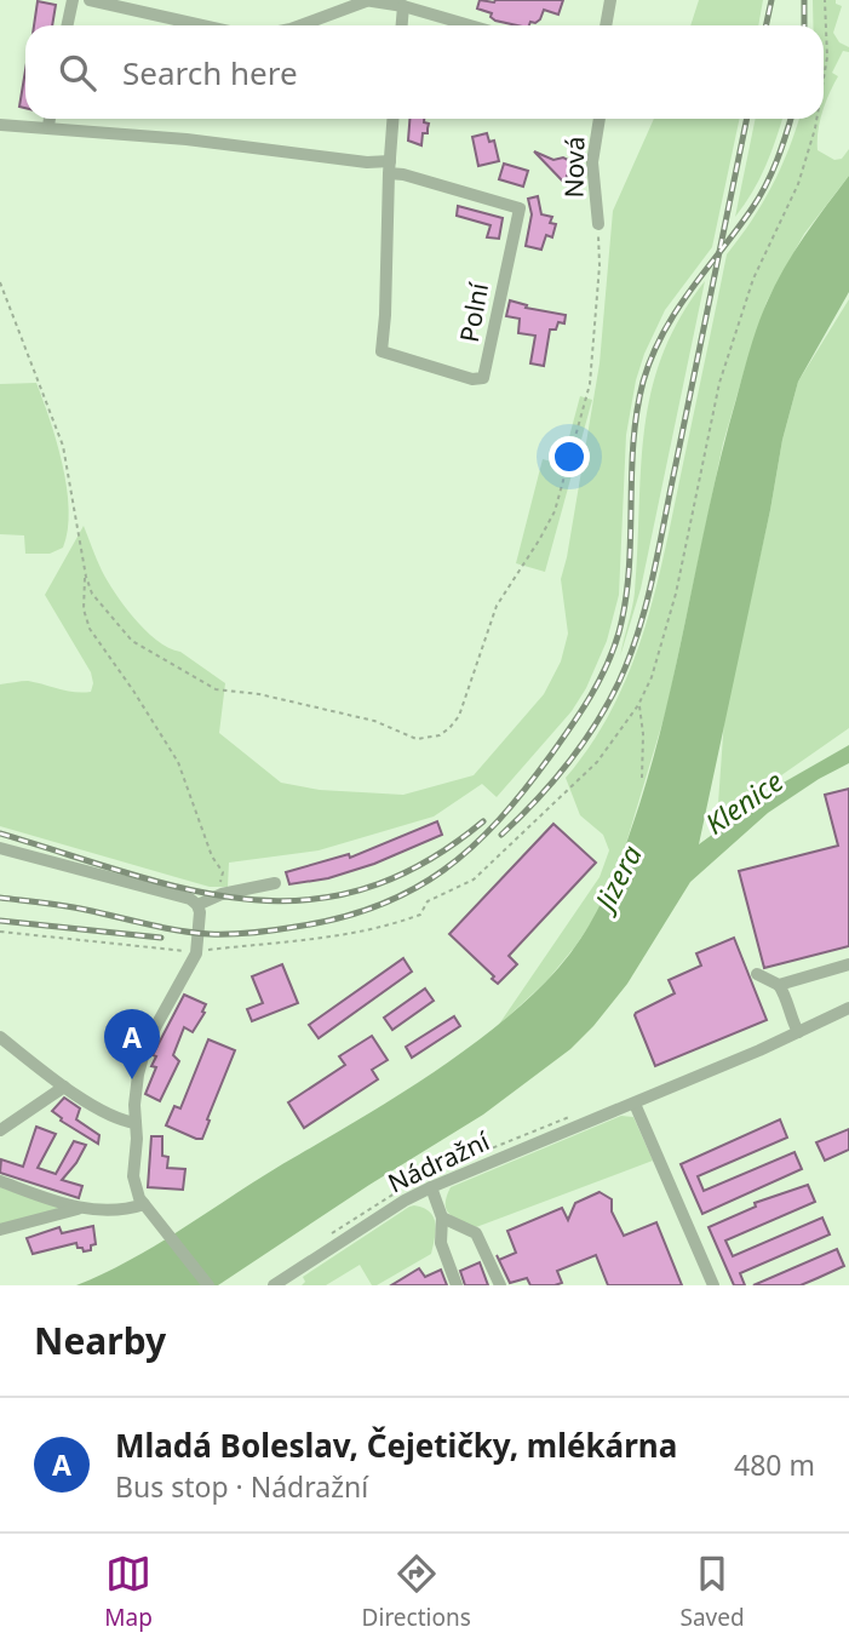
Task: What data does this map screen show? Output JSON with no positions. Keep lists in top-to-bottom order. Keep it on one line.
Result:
{"streets":{"street":["Nová","Polní","Nádražní"]},"water":["Klenice","Jizera"],"page":{"search":"Search here","pins":"A","heading":"Nearby","list":[{"mark":"A","name":"Mladá Boleslav, Čejetičky, mlékárna","note":"Bus stop · Nádražní","value":"480 m"}],"nav":["Map","Directions","Saved"]}}
